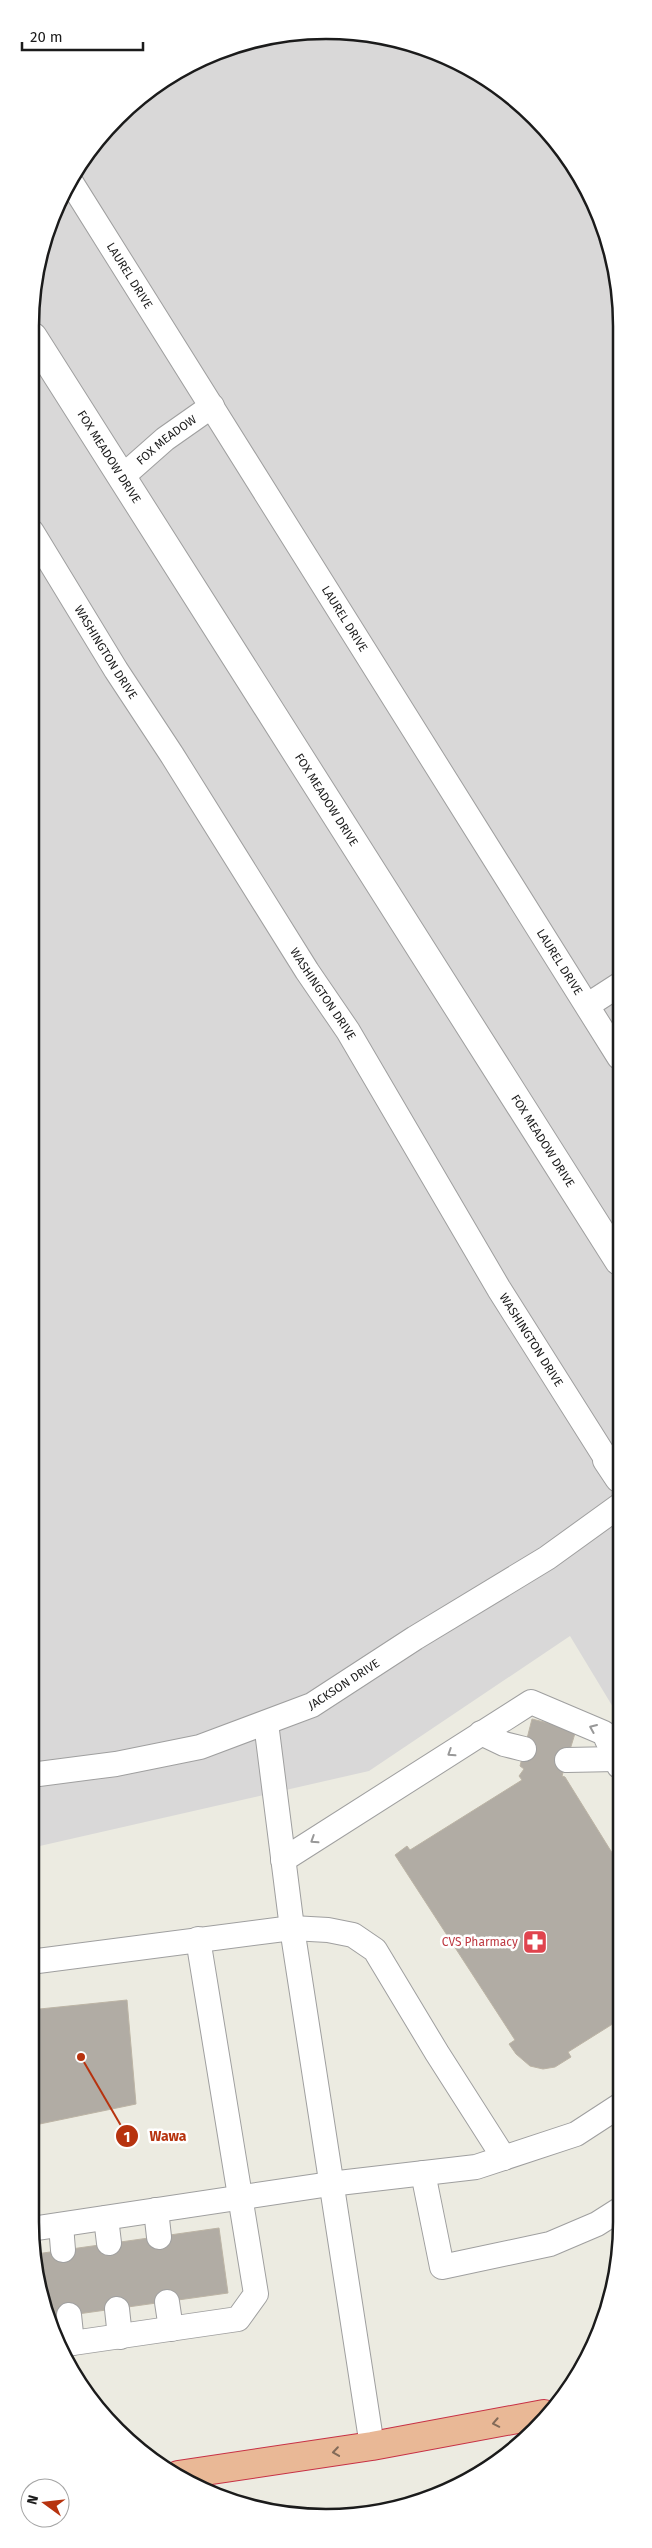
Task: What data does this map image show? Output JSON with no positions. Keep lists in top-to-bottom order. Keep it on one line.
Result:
{"streets":{"street":["FOX MEADOW DRIVE"],"lane":["LAUREL DRIVE","FOX MEADOW","WASHINGTON DRIVE","JACKSON DRIVE"]},"crossings":[["LAUREL DRIVE","FOX MEADOW"],["FOX MEADOW","FOX MEADOW DRIVE"]],"places":{"pharmacy":["CVS Pharmacy"],"other":["Wawa"]},"scale_bar":"20 m","north":"left"}
